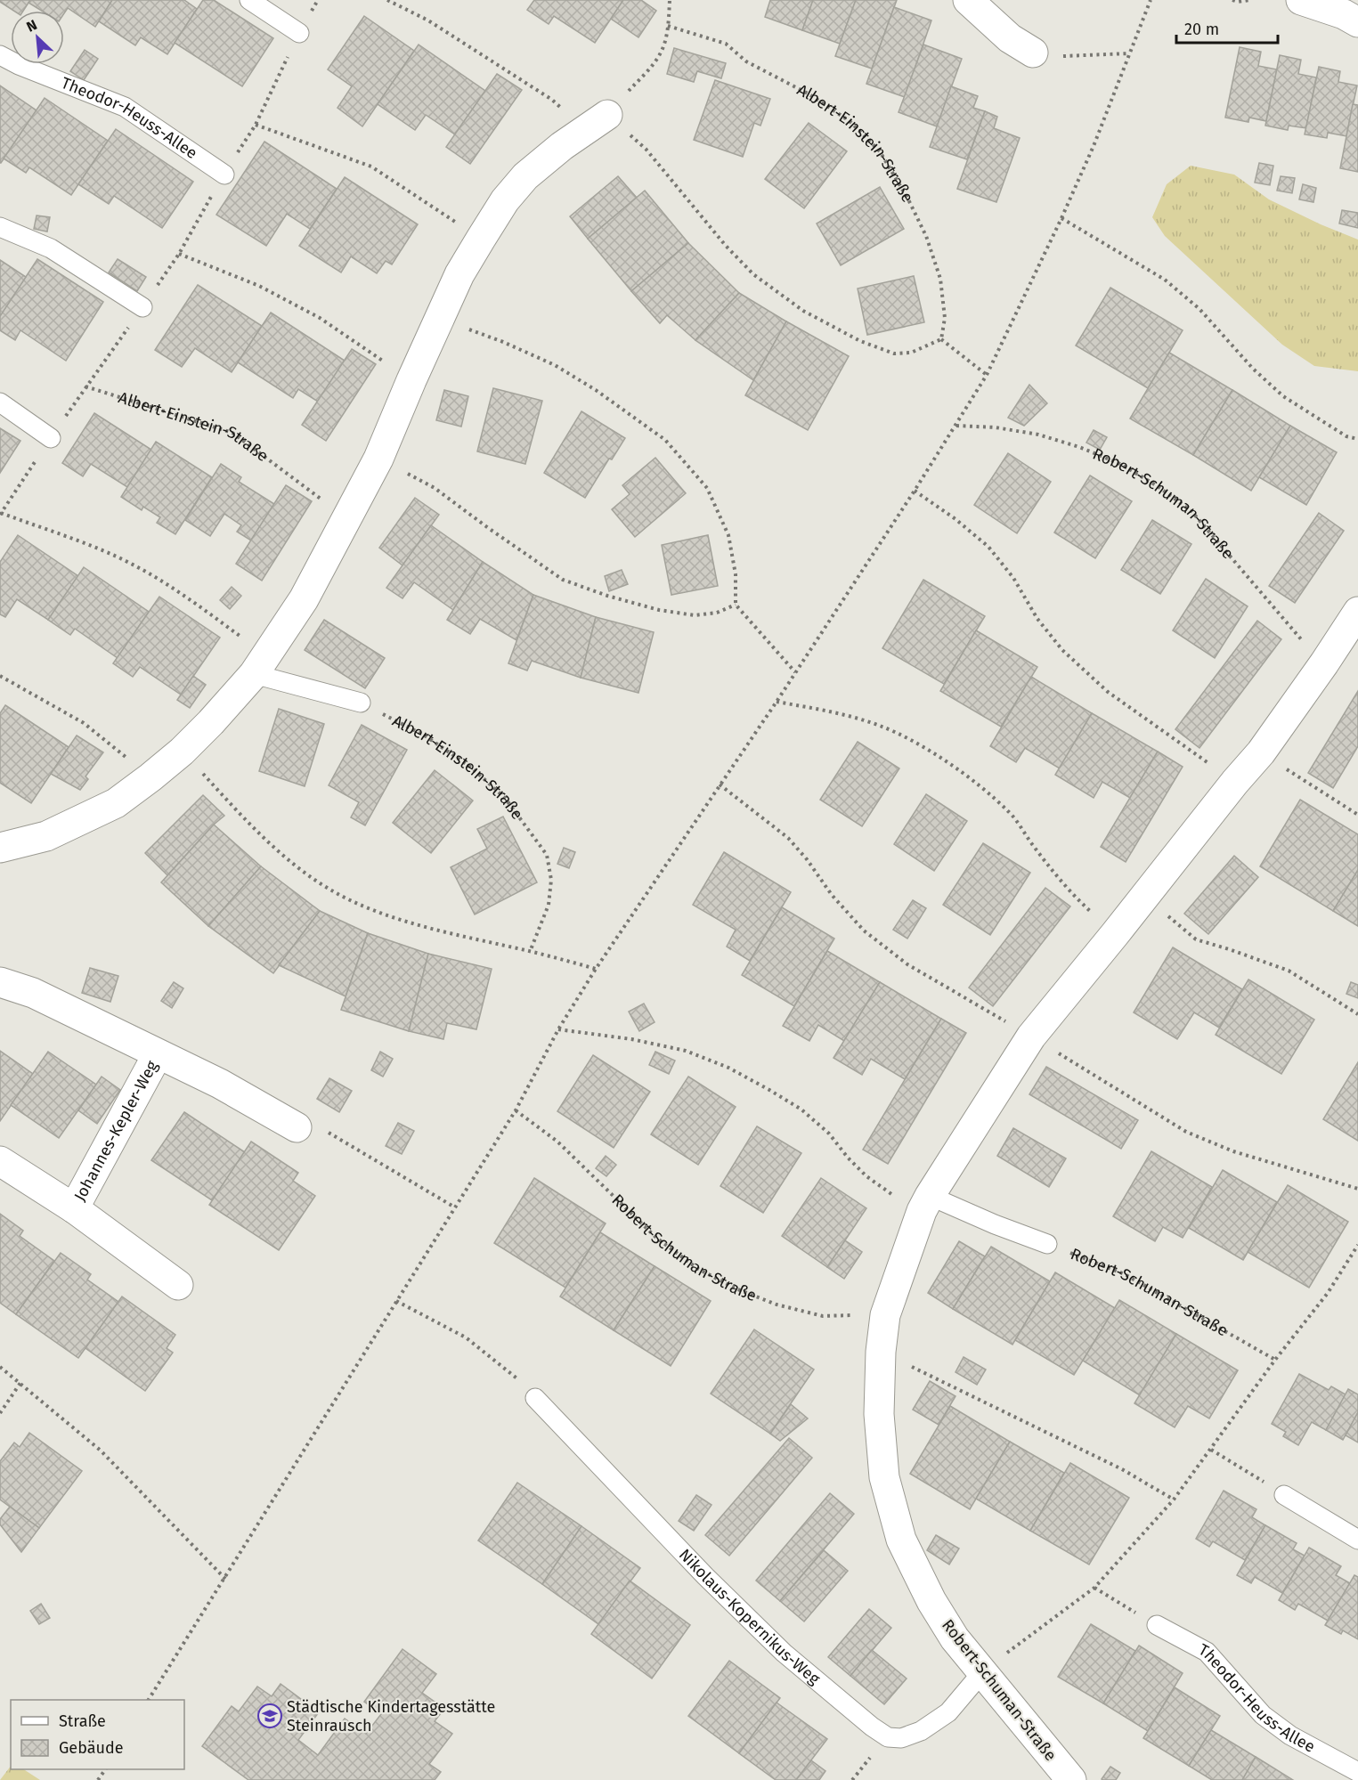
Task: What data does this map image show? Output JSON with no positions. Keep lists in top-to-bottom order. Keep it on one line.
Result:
{"streets":{"street":["Robert-Schuman-Straße","Johannes-Kepler-Weg"],"lane":["Theodor-Heuss-Allee","Nikolaus-Kopernikus-Weg"],"path":["Albert-Einstein-Straße"]},"crossings":[["Robert-Schuman-Straße","Nikolaus-Kopernikus-Weg"]],"places":{"school or university":["Städtische Kindertagesstätte Steinrausch"]},"legend":["Straße","Gebäude"],"scale_bar":"20 m","north":"top left"}
